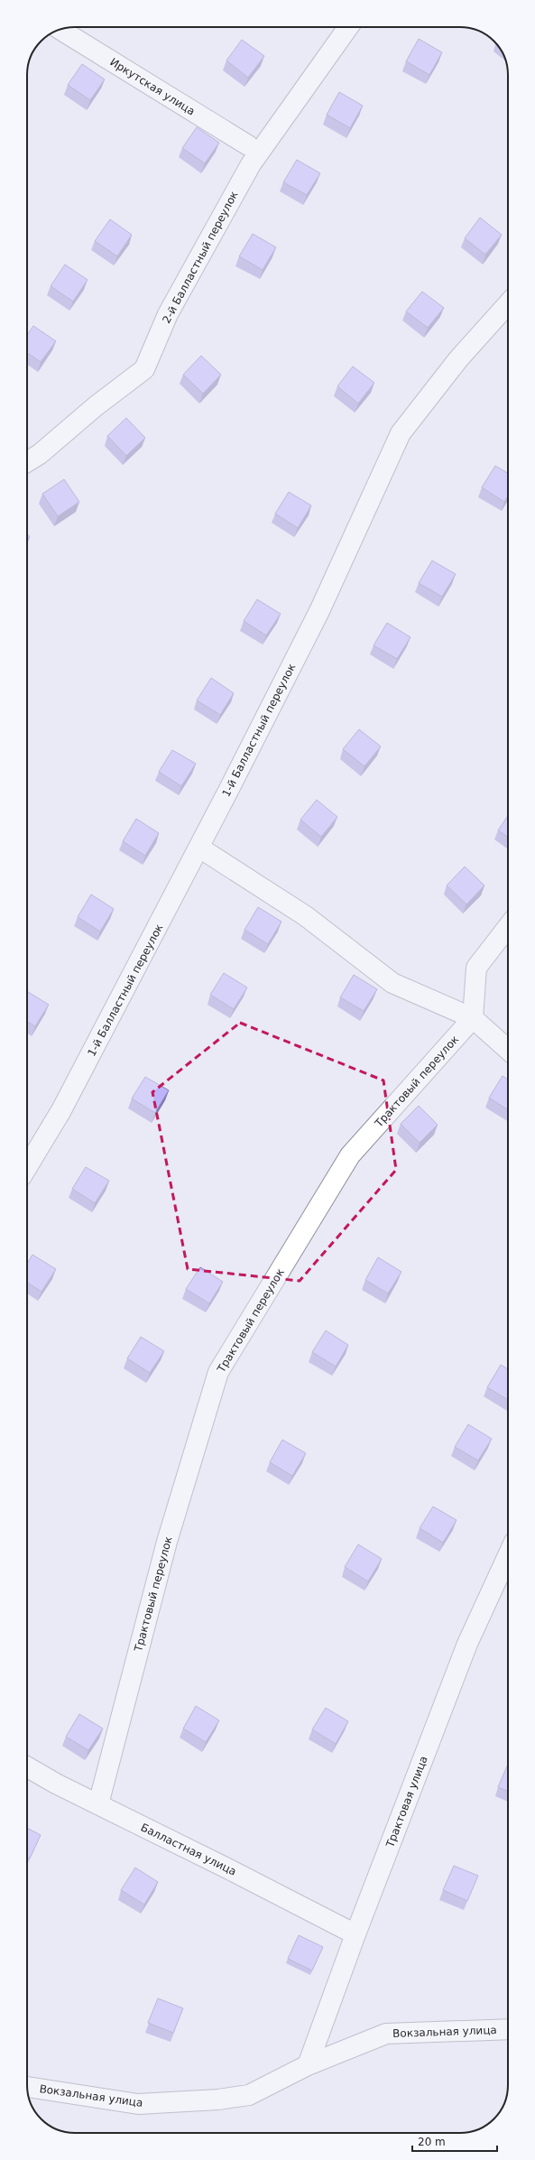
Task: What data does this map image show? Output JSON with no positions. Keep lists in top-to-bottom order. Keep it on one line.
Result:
{"streets":{"street":["Иркутская улица","2-й Балластный переулок","1-й Балластный переулок","Трактовый переулок","Трактовая улица","Балластная улица","Вокзальная улица"]},"crossings":[["Трактовый переулок","Балластная улица"],["Трактовая улица","Балластная улица"],["Трактовая улица","Вокзальная улица"]],"scale_bar":"20 m"}
